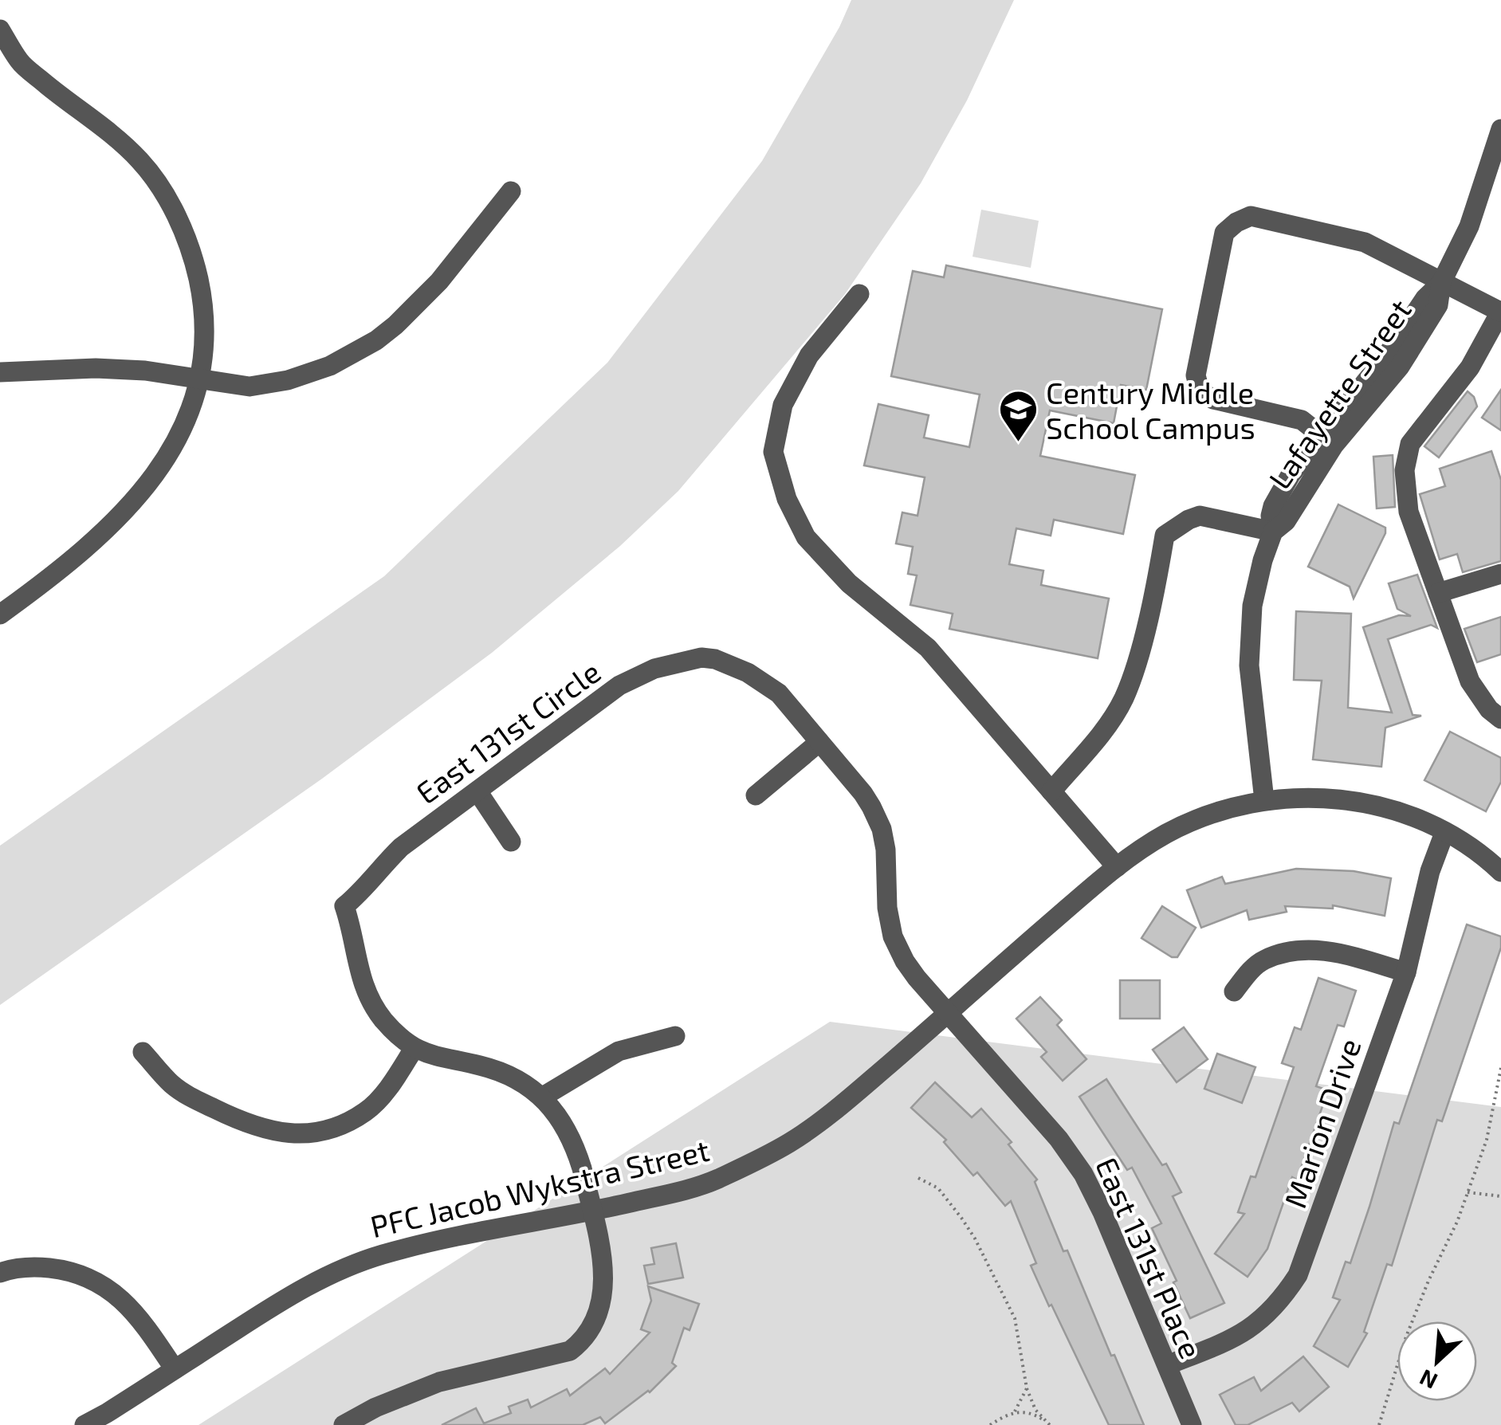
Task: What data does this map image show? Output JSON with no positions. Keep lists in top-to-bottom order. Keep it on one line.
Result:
{"streets":{"street":["Lafayette Street","East 131st Circle","Marion Drive","PFC Jacob Wykstra Street","East 131st Place"]},"crossings":[["Lafayette Street","PFC Jacob Wykstra Street"],["East 131st Circle","PFC Jacob Wykstra Street"],["East 131st Circle","East 131st Place"],["Marion Drive","PFC Jacob Wykstra Street"],["Marion Drive","East 131st Place"],["PFC Jacob Wykstra Street","East 131st Place"]],"places":{"school or university":["Century Middle School Campus"]},"north":"bottom left"}
